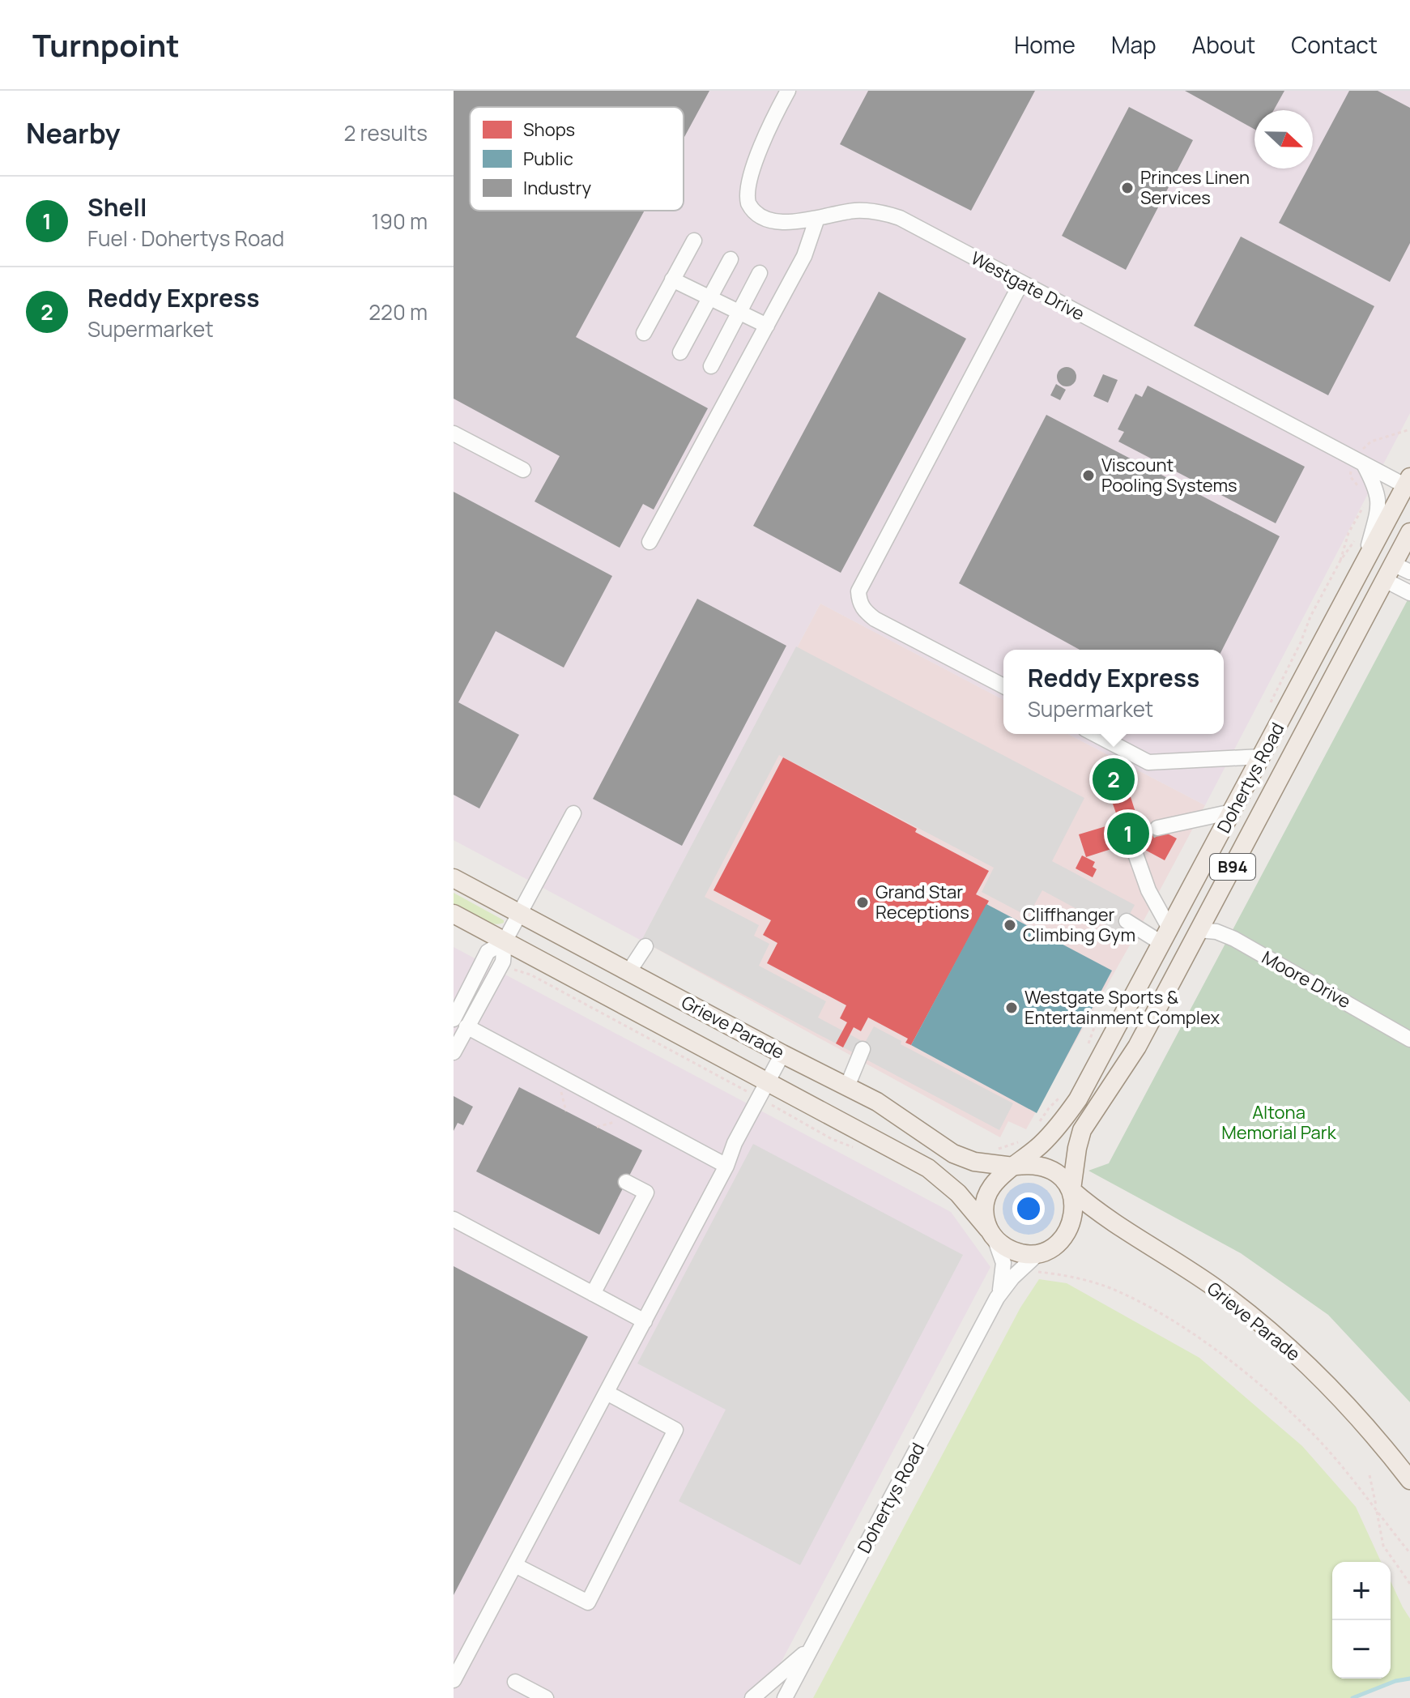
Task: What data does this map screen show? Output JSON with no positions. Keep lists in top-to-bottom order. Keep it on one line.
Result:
{"streets":{"main road":["Dohertys Road","B94","Grieve Parade"],"street":["Westgate Drive","Moore Drive"]},"crossings":[["Westgate Drive","Dohertys Road"],["Dohertys Road","B94"],["Dohertys Road","Moore Drive"],["Dohertys Road","Grieve Parade"],["B94","Grieve Parade"]],"parks":["Altona Memorial Park"],"places":["Princes Linen Services","Viscount Pooling Systems","Grand Star Receptions","Cliffhanger Climbing Gym","Westgate Sports & Entertainment Complex"],"legend":["Shops","Public","Industry"],"north":"right","page":{"header":"Turnpoint","nav":["Home","Map","About","Contact"],"heading":["Nearby","2 results"],"list":[{"mark":"1","name":"Shell","note":"Fuel · Dohertys Road","value":"190 m"},{"mark":"2","name":"Reddy Express","note":"Supermarket","value":"220 m"}],"popup":["Reddy Express","Supermarket"],"pins":["2","1"],"map_buttons":["+","−"]}}
